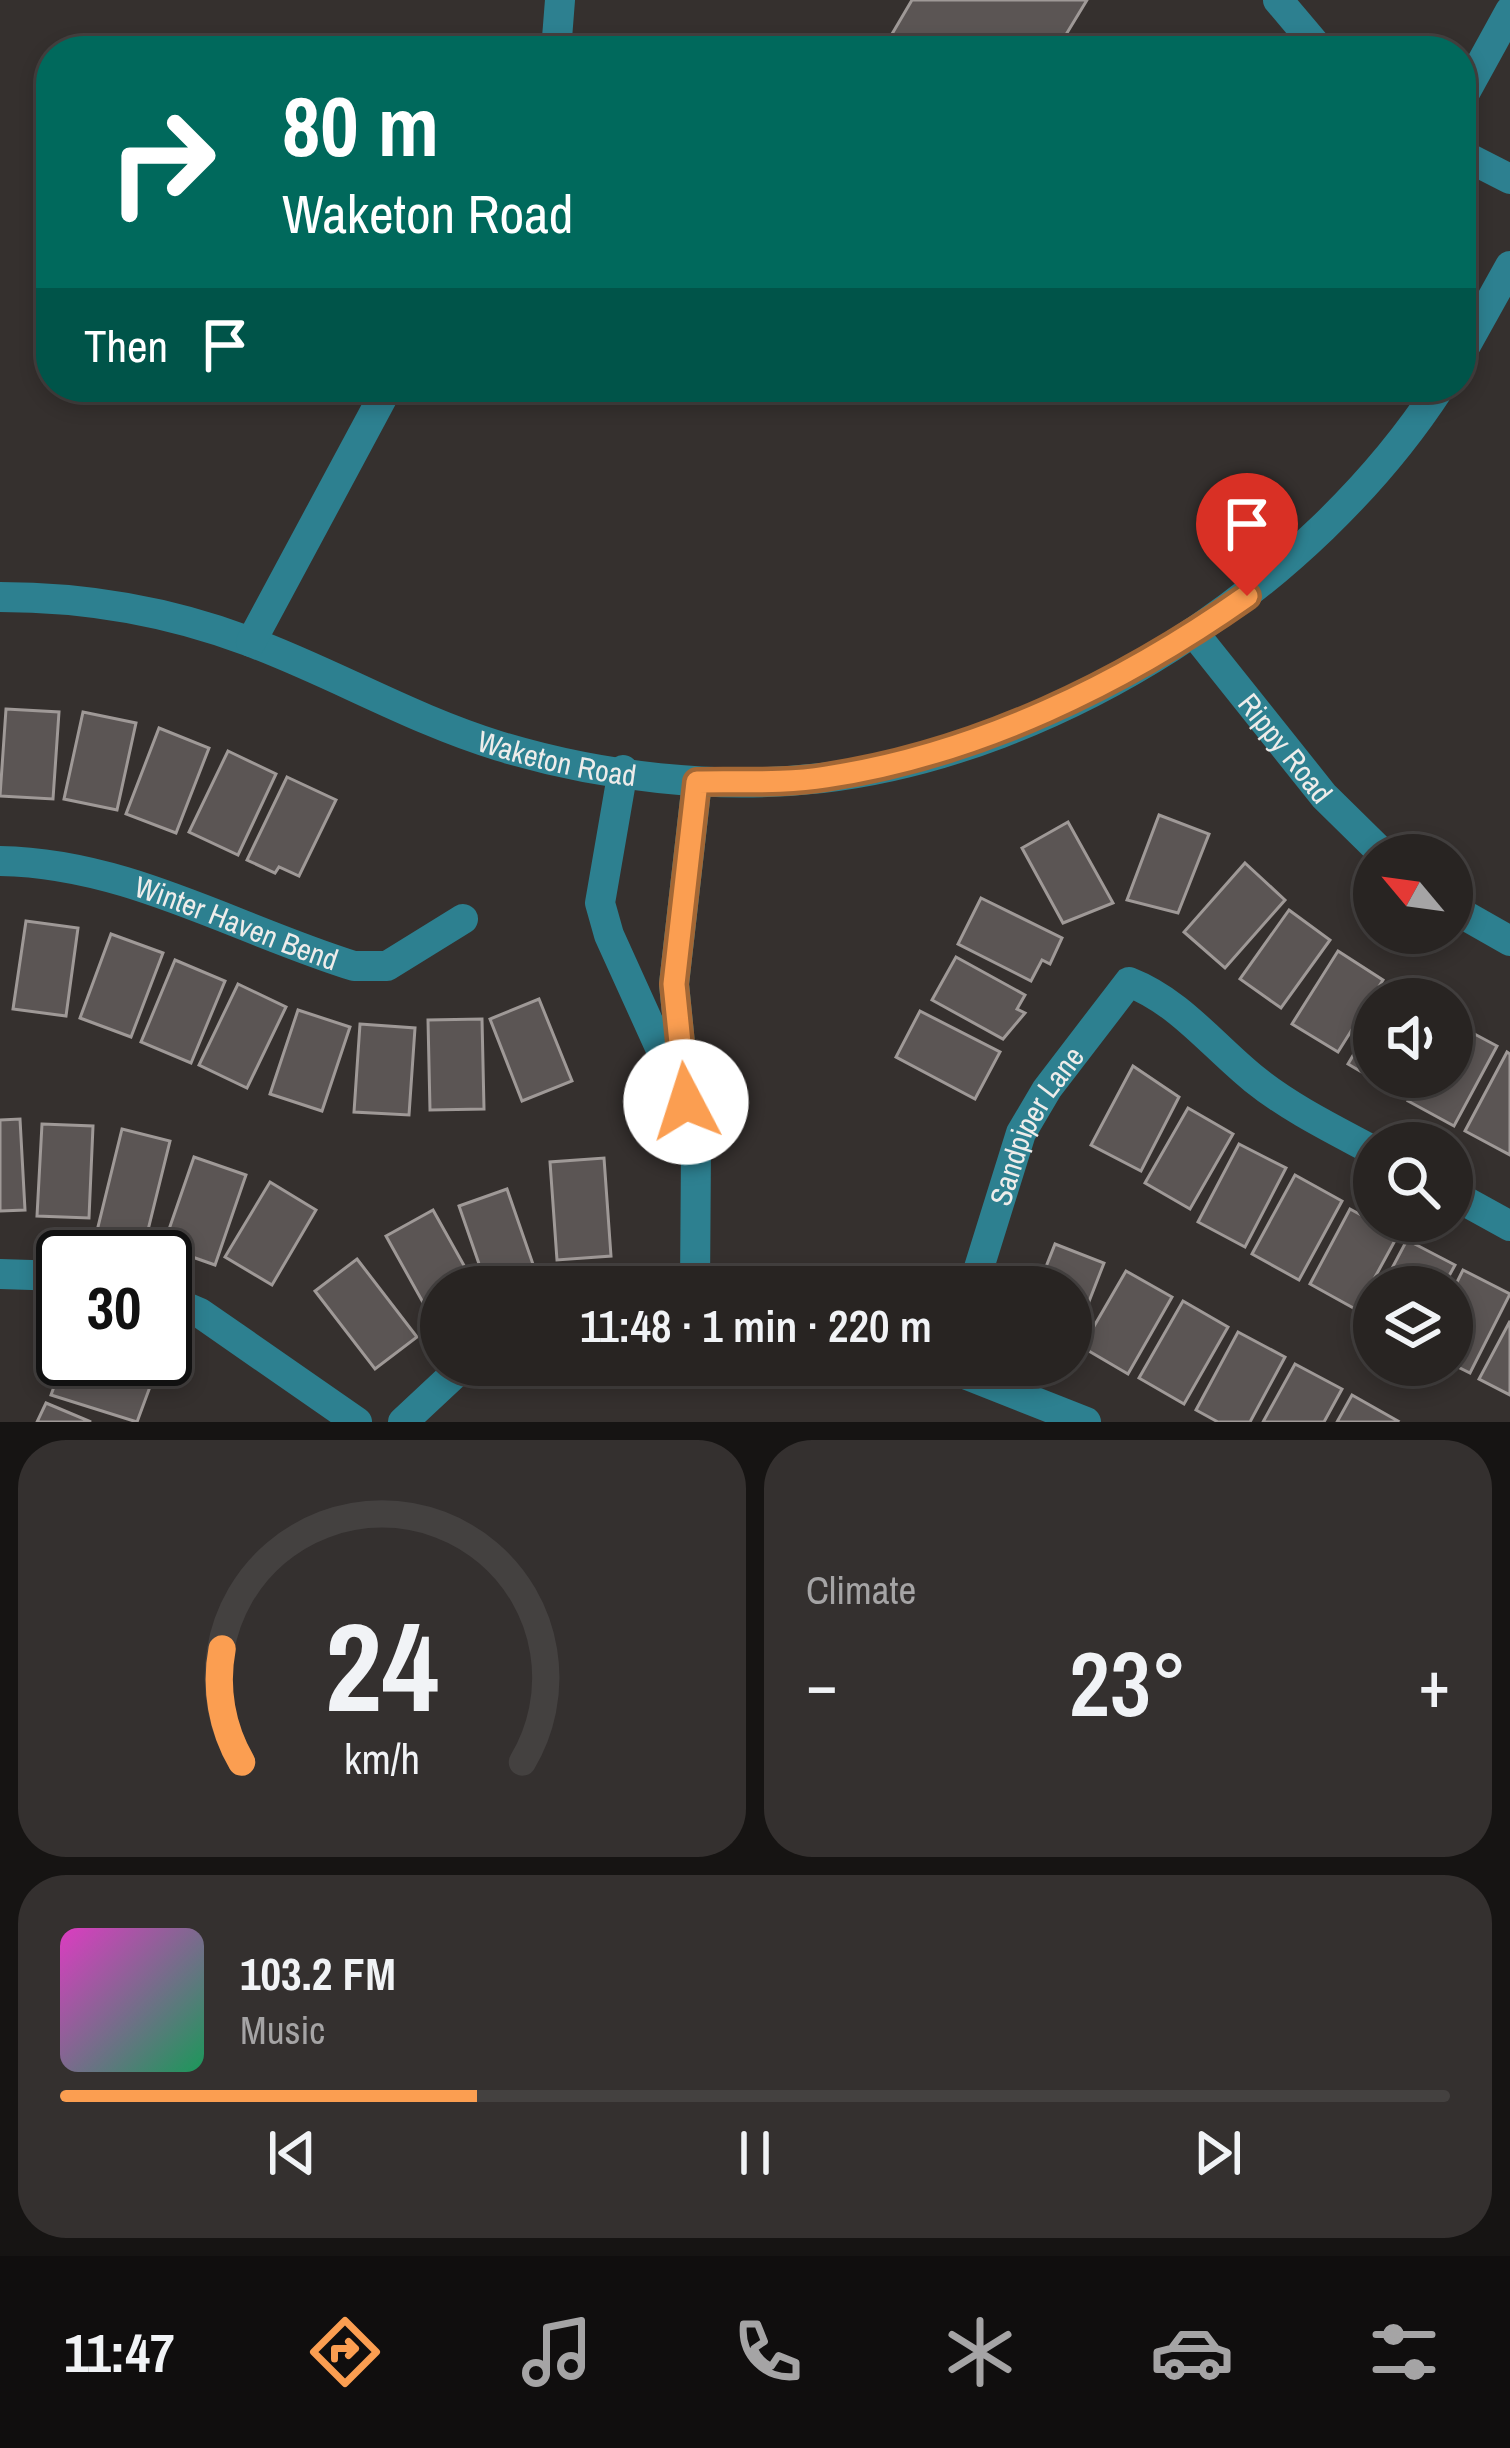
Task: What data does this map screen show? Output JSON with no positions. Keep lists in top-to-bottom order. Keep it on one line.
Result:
{"streets":{"street":["Rippy Road","Waketon Road","Winter Haven Bend","Sandpiper Lane"]},"crossings":[["Rippy Road","Waketon Road"]],"north":"top left","page":{"turn":["80 m","Waketon Road"],"then":"Then","limit":"30","trip":"11:48 · 1 min · 220 m","tile":"Climate","heat":["−","23°","+"],"song":["103.2 FM","Music"],"tabs":"11:47","gauge":["24","km/h"]}}
